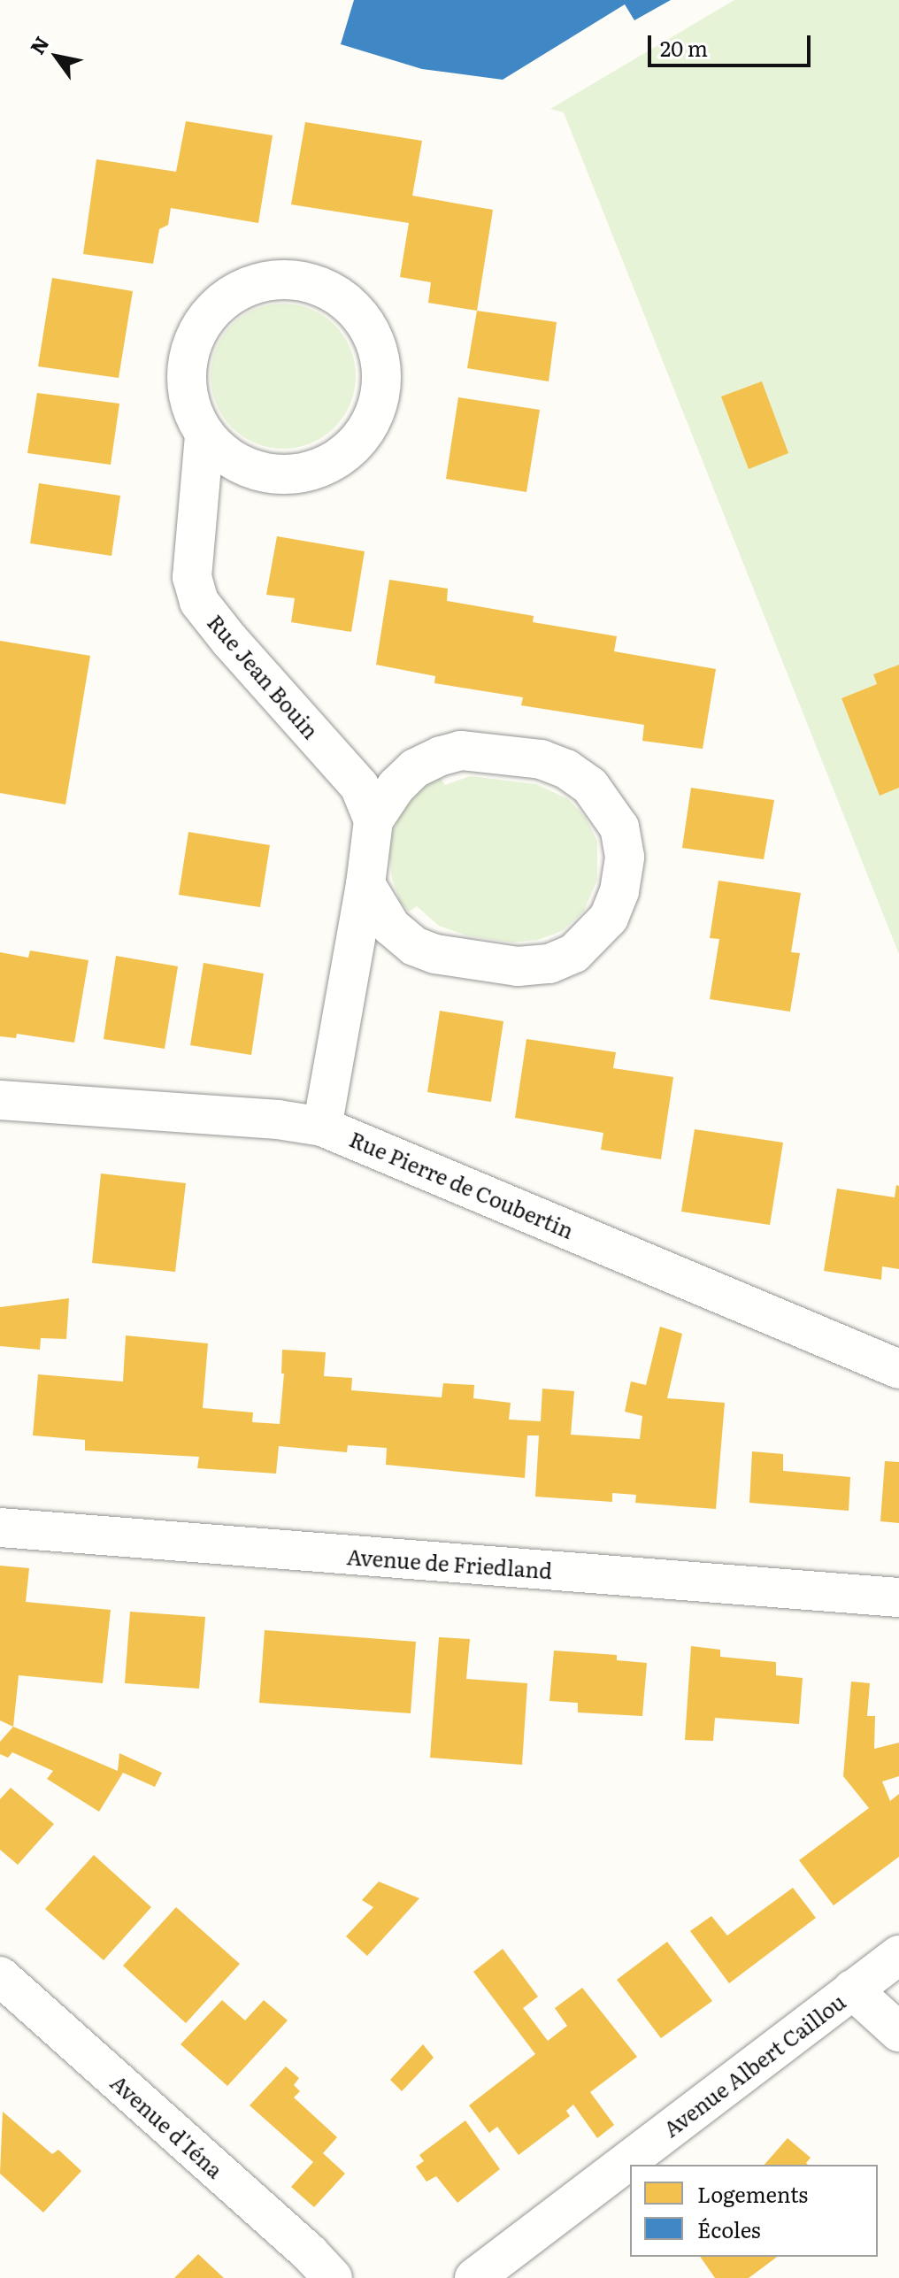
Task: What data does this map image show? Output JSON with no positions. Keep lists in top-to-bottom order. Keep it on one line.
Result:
{"streets":{"street":["Rue Jean Bouin","Rue Pierre de Coubertin","Avenue de Friedland","Avenue Albert Caillou","Avenue d'Iéna"]},"crossings":[["Rue Jean Bouin","Rue Pierre de Coubertin"]],"legend":["Logements","Écoles"],"scale_bar":"20 m","north":"top left"}
